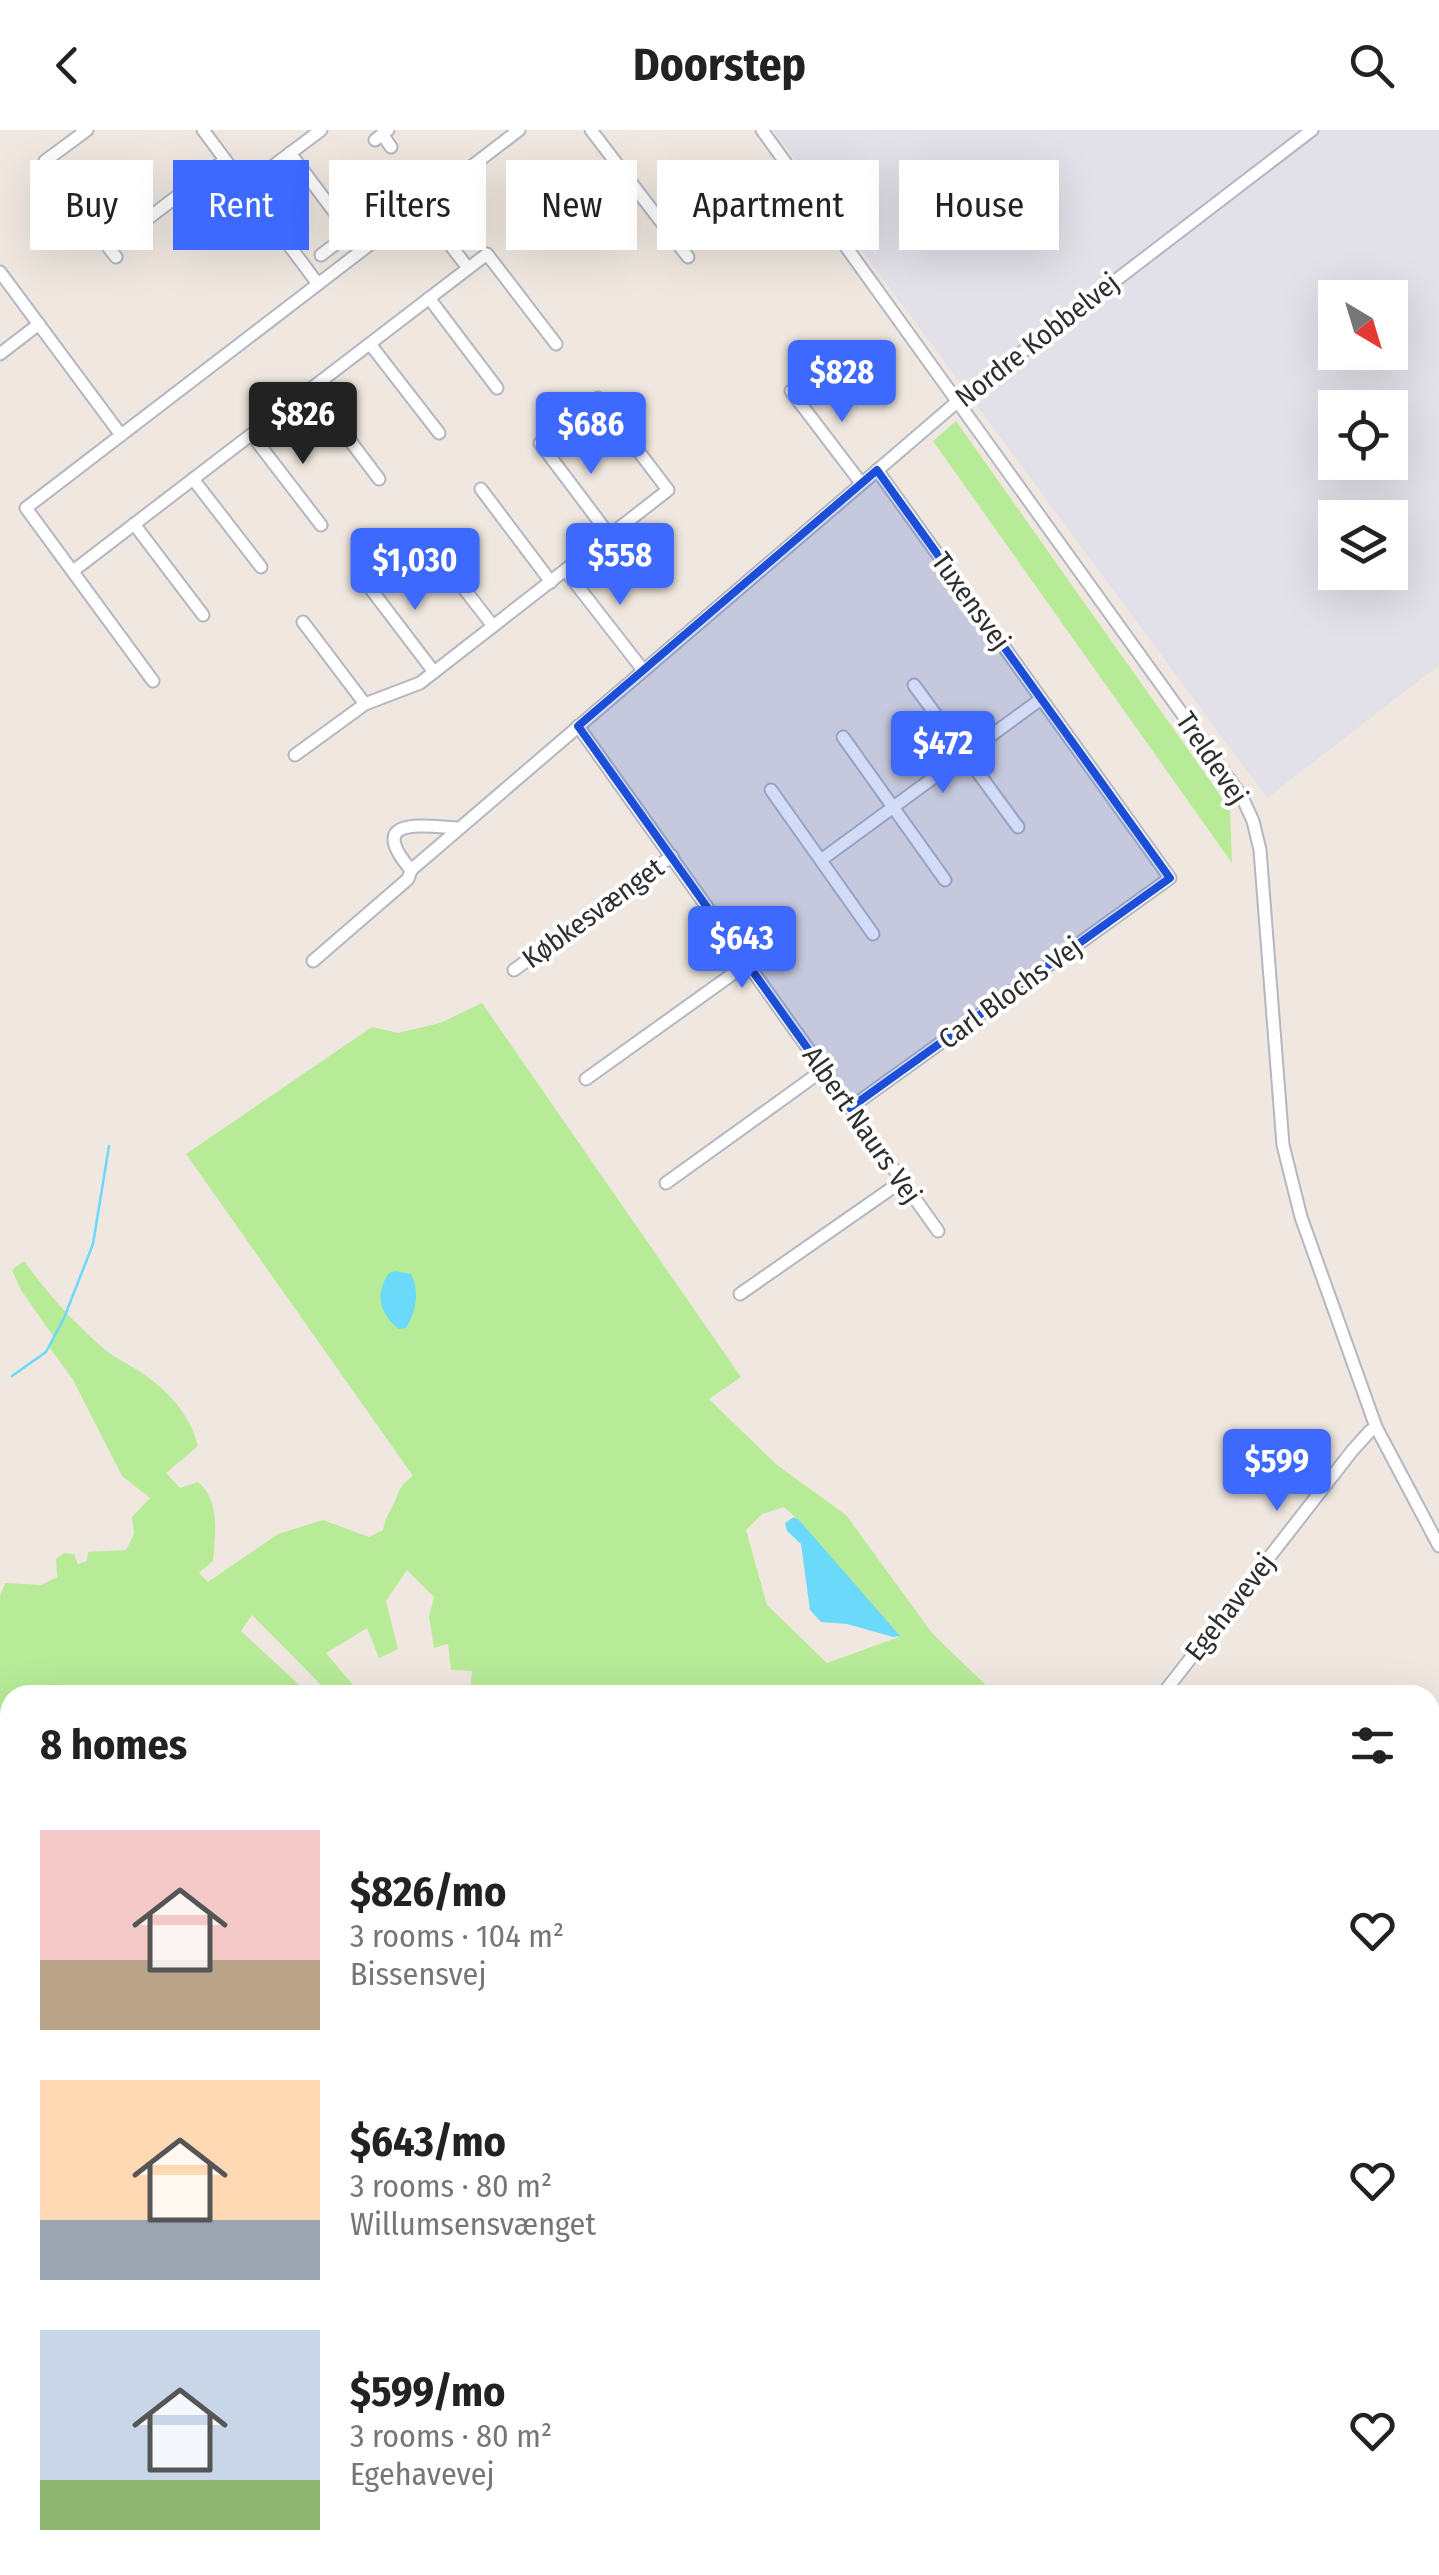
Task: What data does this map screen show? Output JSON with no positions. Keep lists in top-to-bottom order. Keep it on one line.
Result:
{"streets":{"street":["Nordre Kobbelvej","Tuxensvej","Treldevej","Købkesvænget","Carl Blochs Vej","Albert Naurs Vej","Egehavevej"]},"crossings":[["Nordre Kobbelvej","Tuxensvej"],["Nordre Kobbelvej","Treldevej"],["Nordre Kobbelvej","Albert Naurs Vej"],["Tuxensvej","Carl Blochs Vej"],["Treldevej","Egehavevej"],["Købkesvænget","Albert Naurs Vej"],["Carl Blochs Vej","Albert Naurs Vej"]],"north":"bottom right","page":{"header":"Doorstep","chip":["Buy","Rent","Filters","New","Apartment","House"],"price":["$828","$826","$686","$558","$1,030","$472","$643","$599"],"heading":"8 homes","list":[{"name":"$826/mo","note":"3 rooms · 104 m² · Bissensvej"},{"name":"$643/mo","note":"3 rooms · 80 m² · Willumsensvænget"},{"name":"$599/mo","note":"3 rooms · 80 m² · Egehavevej"}]}}
